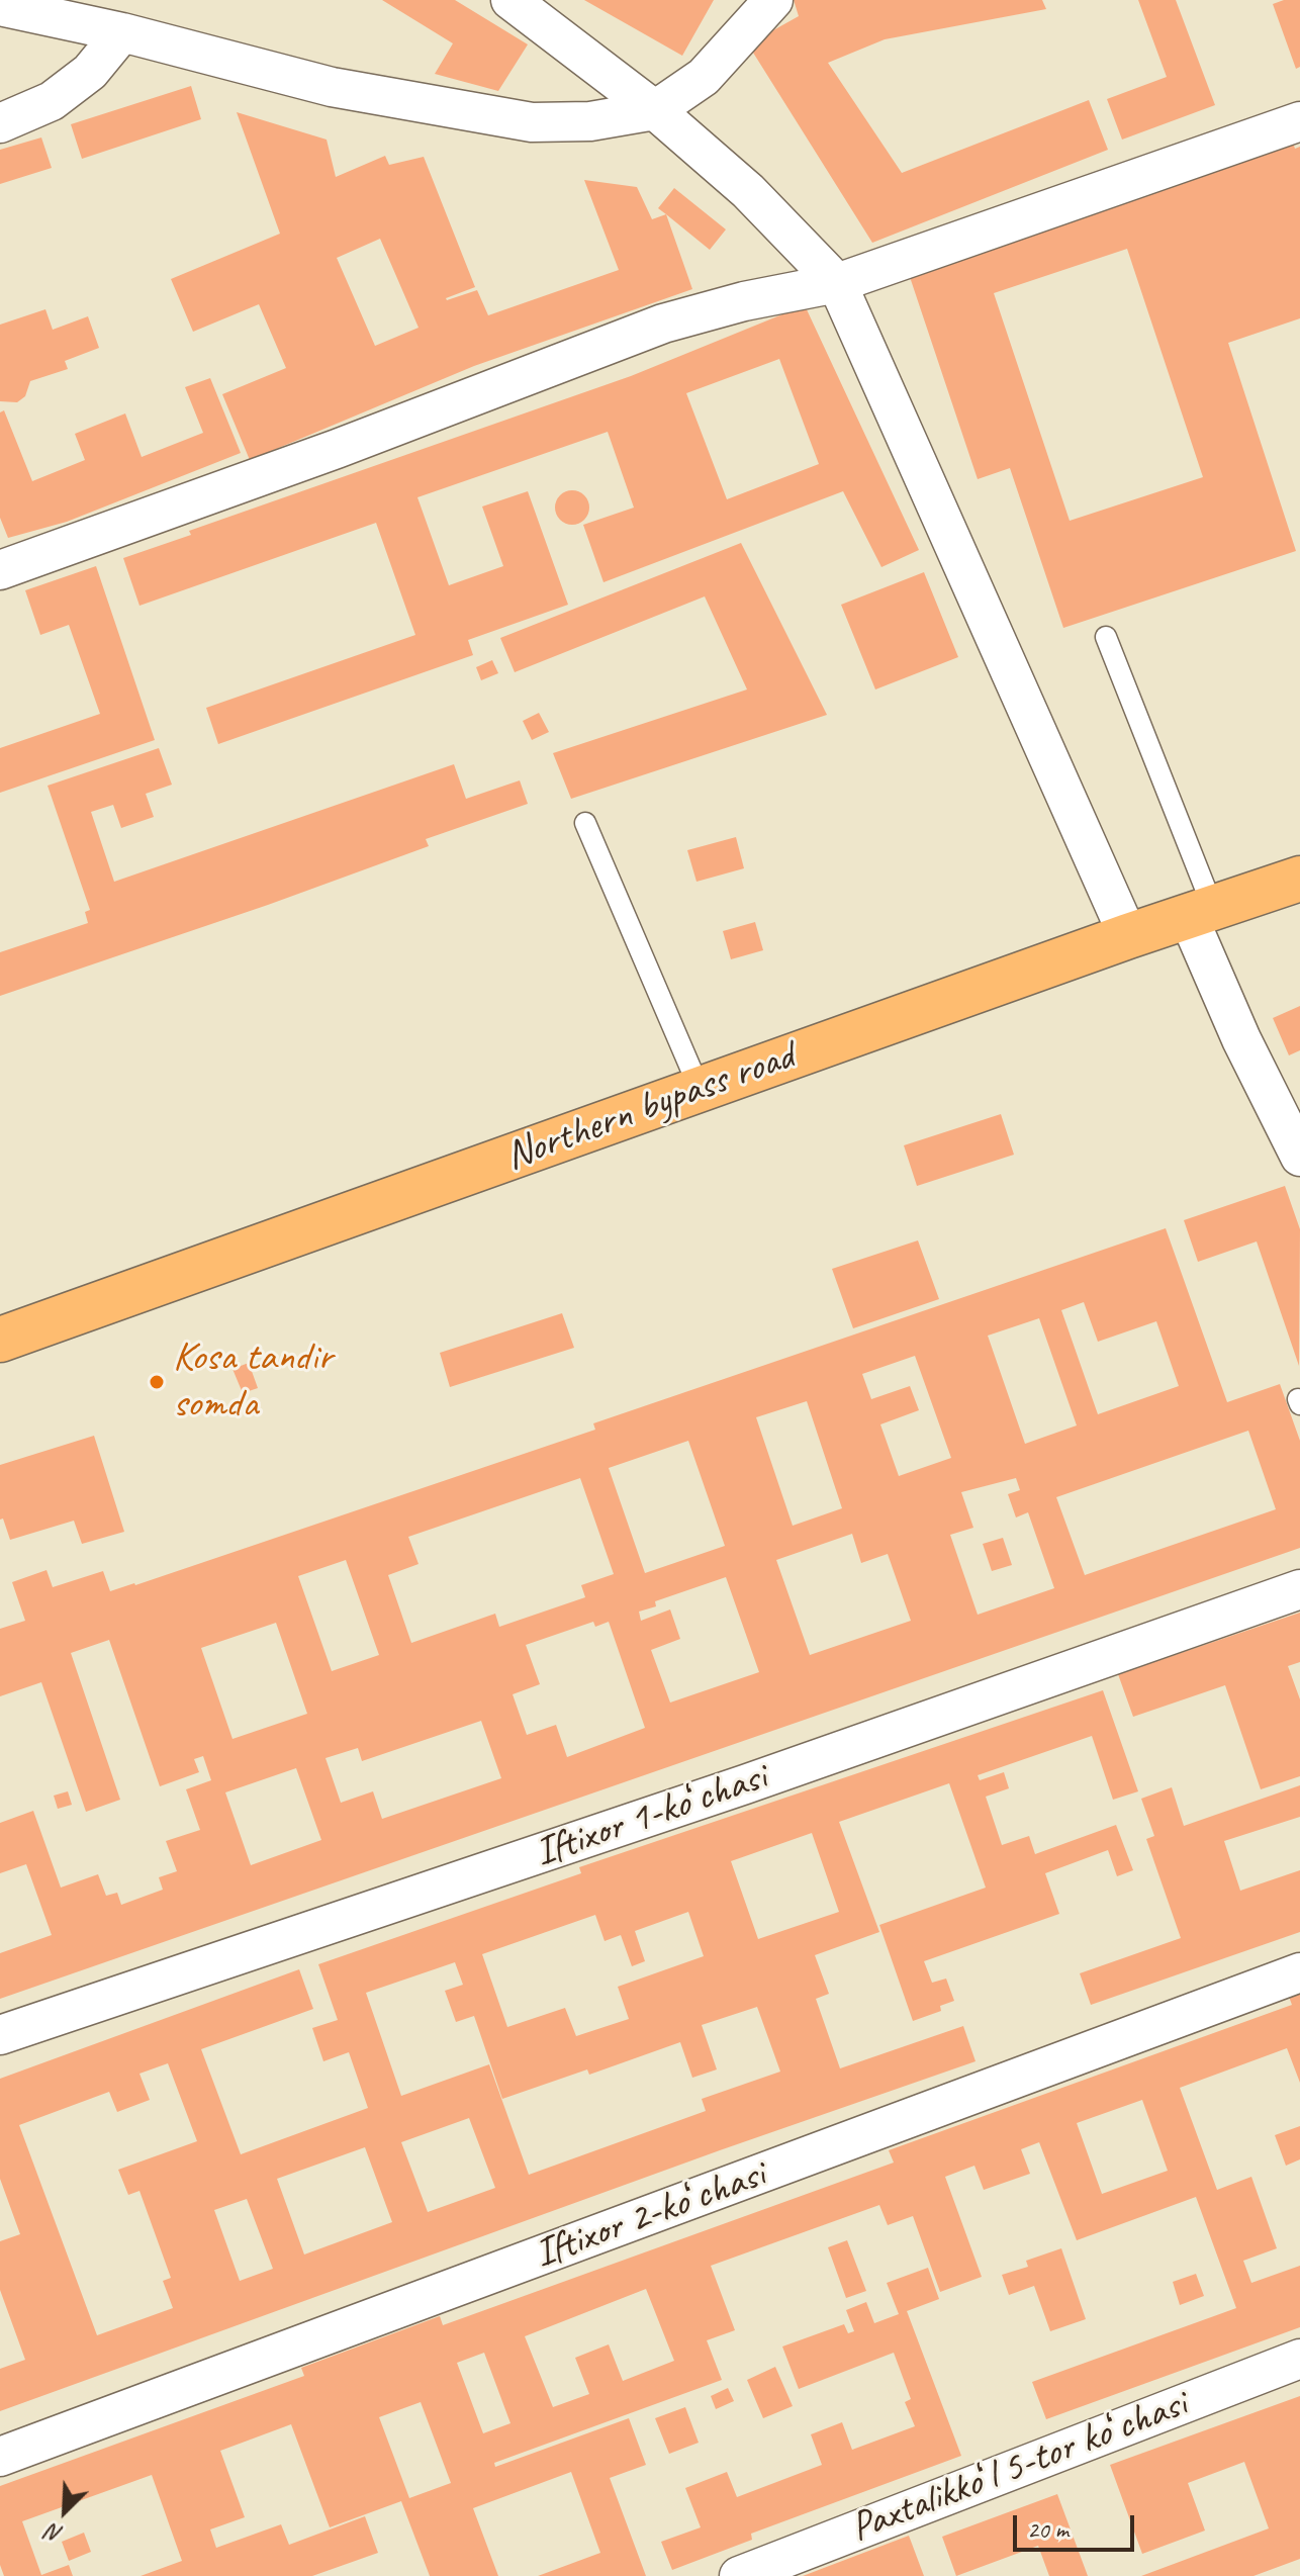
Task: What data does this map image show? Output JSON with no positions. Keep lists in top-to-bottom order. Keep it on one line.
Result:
{"streets":{"main road":["Northern bypass road"],"street":["Iftixor 1-koʻchasi","Iftixor 2-koʻchasi","Paxtalikkoʻl 5-tor koʻchasi"]},"places":["Kosa tandir somda"],"scale_bar":"20 m","north":"bottom left"}
